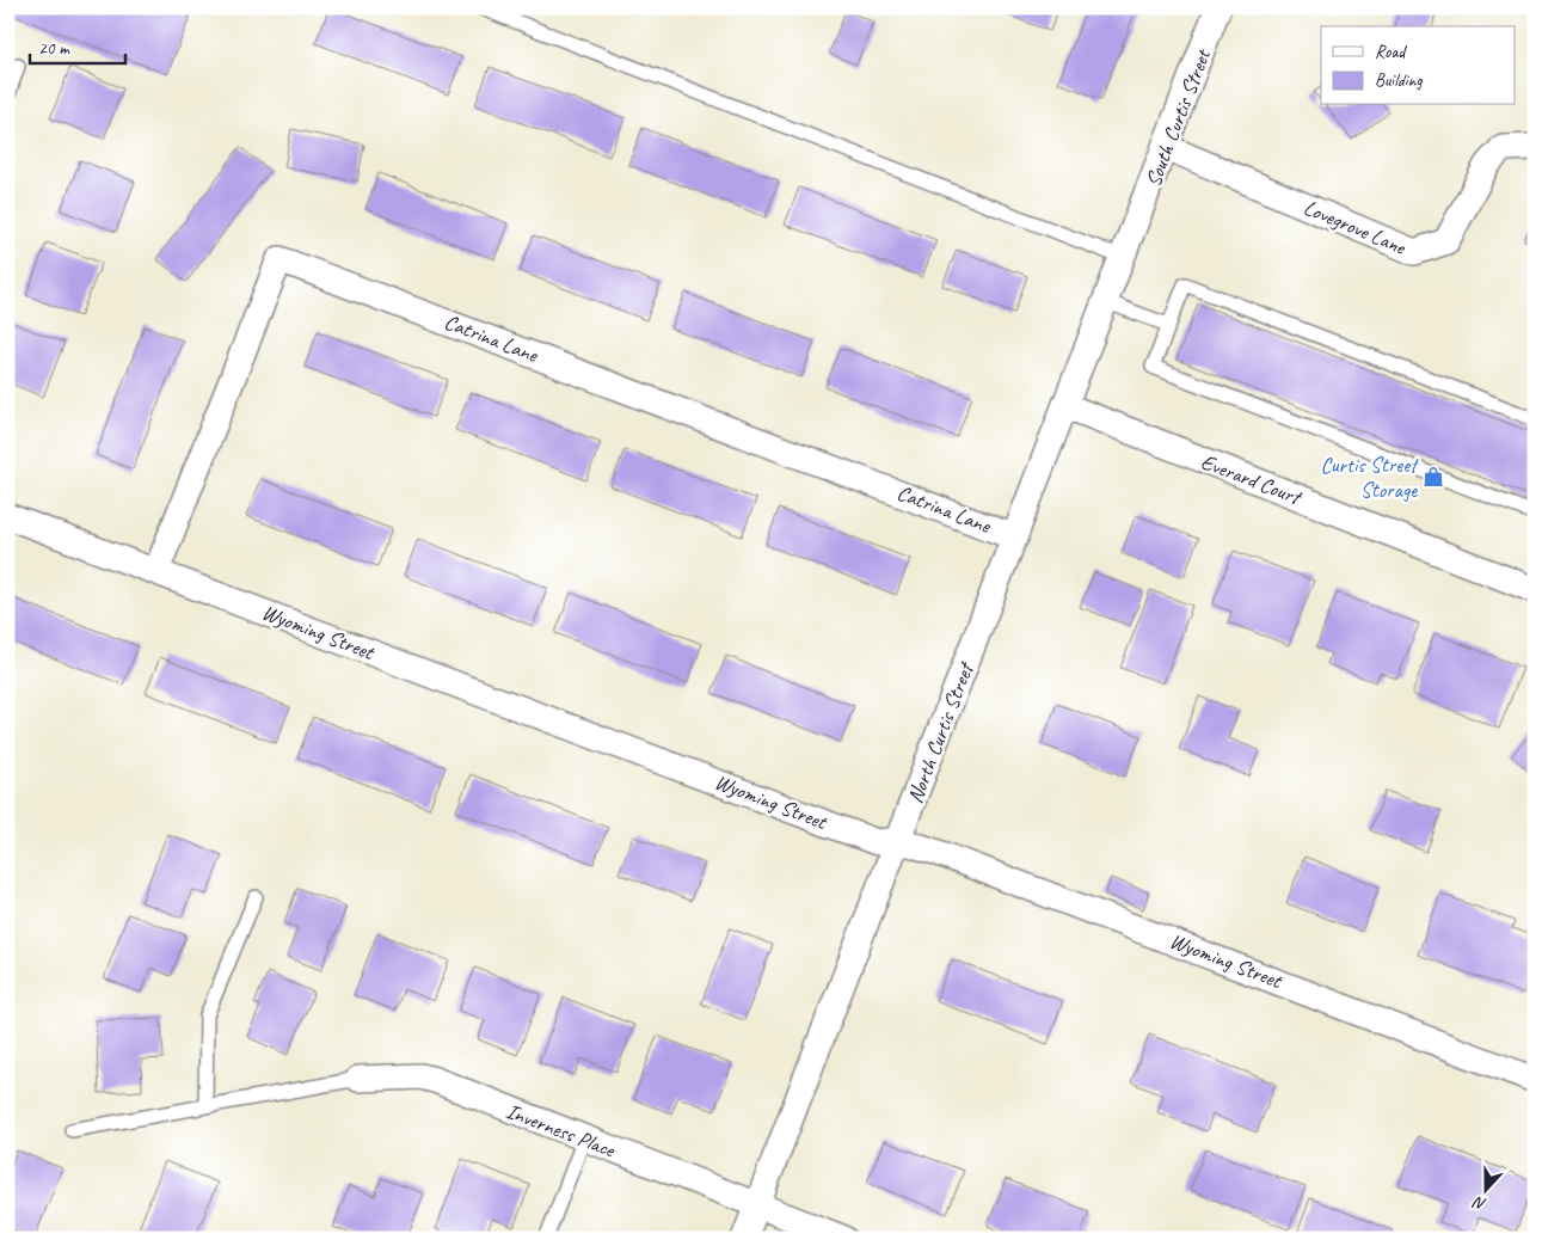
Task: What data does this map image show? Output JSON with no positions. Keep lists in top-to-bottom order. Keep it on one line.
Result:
{"streets":{"street":["South Curtis Street","Lovegrove Lane","Catrina Lane","Everard Court","Wyoming Street","North Curtis Street","Inverness Place"]},"crossings":[["South Curtis Street","Lovegrove Lane"],["South Curtis Street","North Curtis Street"],["Catrina Lane","Wyoming Street"],["Catrina Lane","North Curtis Street"],["Everard Court","North Curtis Street"],["Wyoming Street","North Curtis Street"],["North Curtis Street","Inverness Place"]],"places":{"shop":["Curtis Street Storage"]},"legend":["Road","Building"],"scale_bar":"20 m","north":"bottom"}
